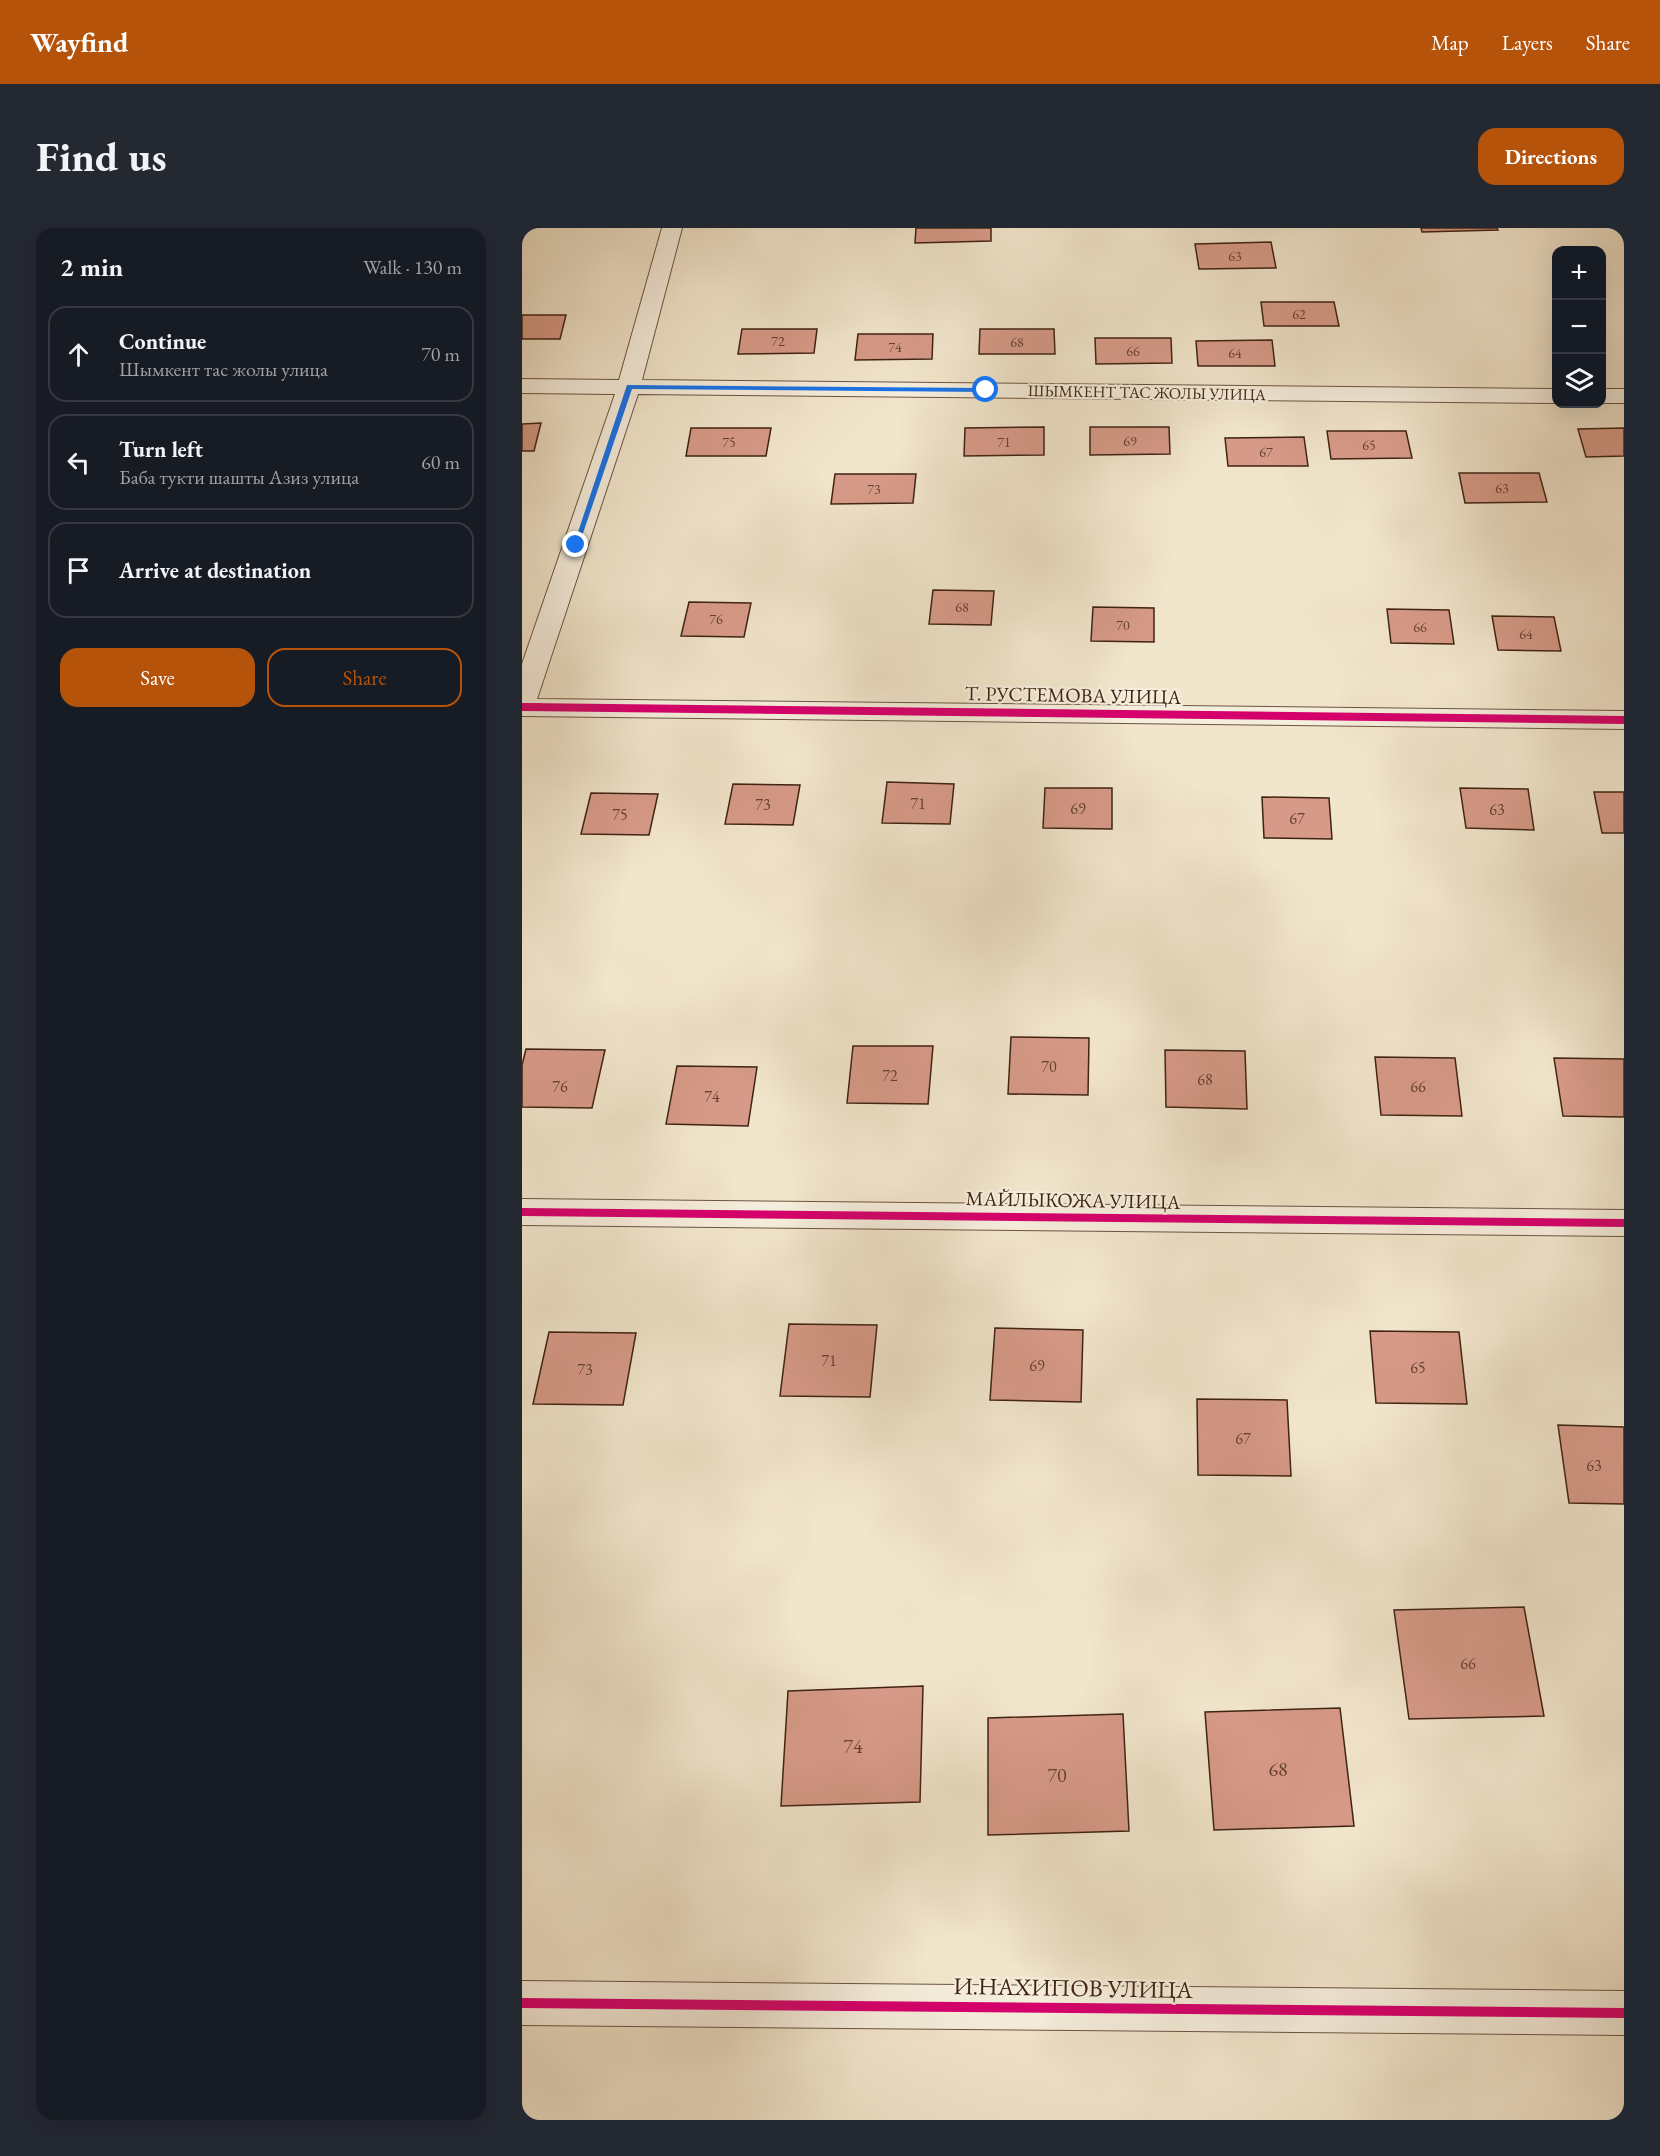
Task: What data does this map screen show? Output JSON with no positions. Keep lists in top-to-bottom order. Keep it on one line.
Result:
{"streets":{"street":["ШЫМКЕНТ ТАС ЖОЛЫ УЛИЦА","Т. РУСТЕМОВА УЛИЦА","МАЙЛЫКОЖА УЛИЦА","И.НАХИПОВ УЛИЦА"]},"house_numbers":["63","62","72","68","74","66","64","69","75","71","65","67","63","73","68","76","70","66","64","71","73","69","63","75","67","70","72","68","76","66","74","71","69","65","73","67","63","66","74","68","70"],"page":{"header":"Wayfind","nav":["Map","Layers","Share"],"buttons":["Directions",["Save","Share"]],"title":"Find us","heading":["2 min","Walk · 130 m"],"map_buttons":["+","−"],"list":[["Continue","Шымкент тас жолы улица","70 m"],["Turn left","Баба тукти шашты Азиз улица","60 m"],"Arrive at destination"]}}
